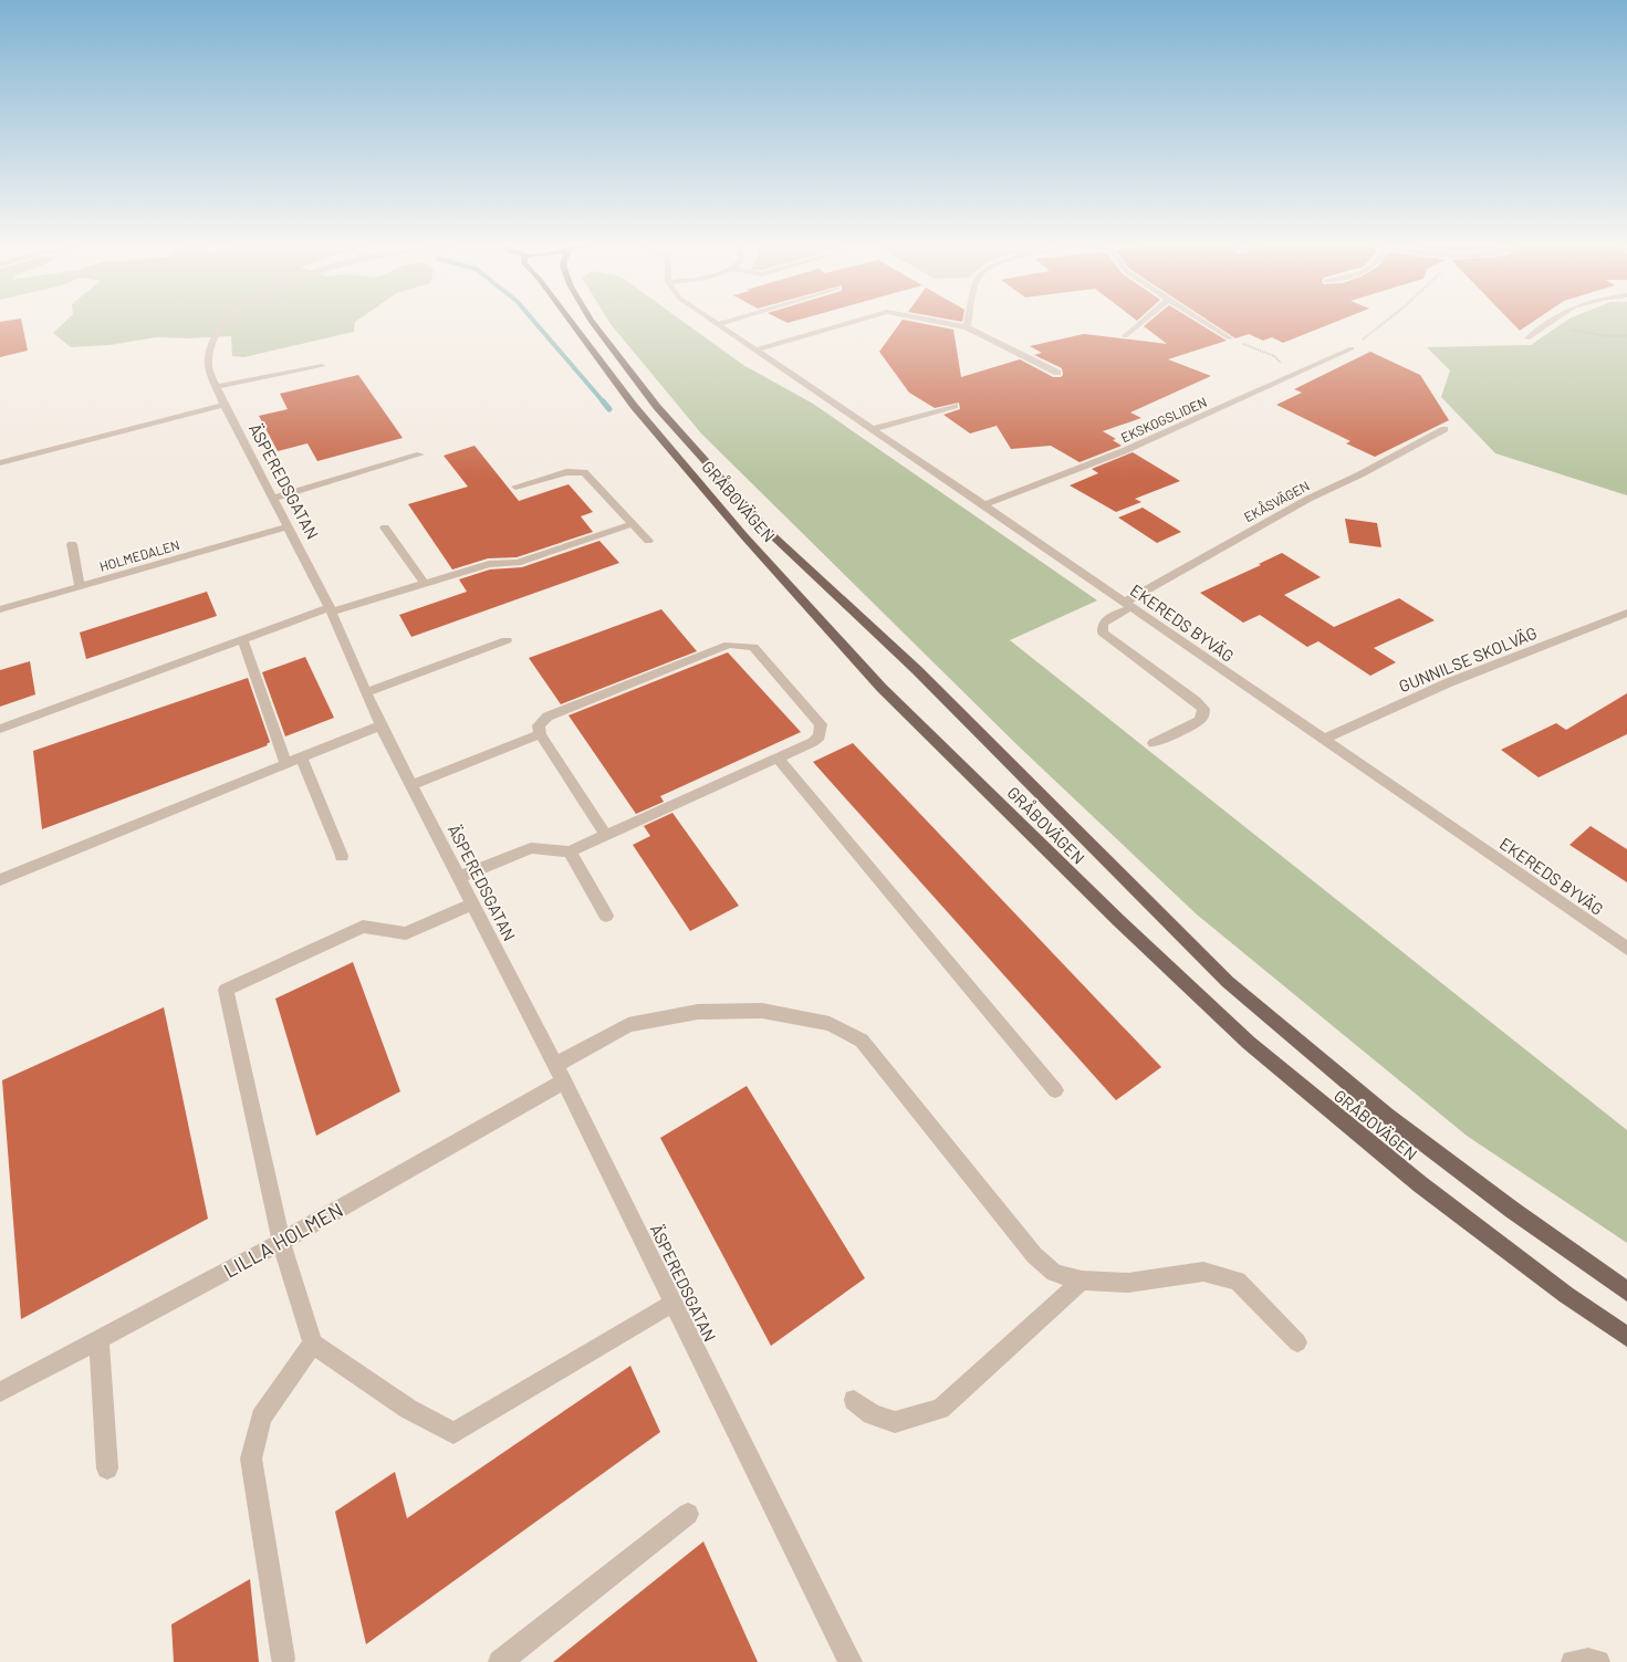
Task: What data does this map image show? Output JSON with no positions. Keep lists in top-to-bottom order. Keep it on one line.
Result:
{"streets":{"main road":["GRÅBOVÄGEN"],"street":["EKSKOGSLIDEN","ÄSPEREDSGATAN","EKÅSVÄGEN","HOLMEDALEN","EKEREDS BYVÄG","GUNNILSE SKOLVÄG","LILLA HOLMEN"]},"crossings":[["EKSKOGSLIDEN","EKEREDS BYVÄG"],["ÄSPEREDSGATAN","HOLMEDALEN"],["ÄSPEREDSGATAN","LILLA HOLMEN"],["EKÅSVÄGEN","EKEREDS BYVÄG"],["EKEREDS BYVÄG","GUNNILSE SKOLVÄG"]]}
